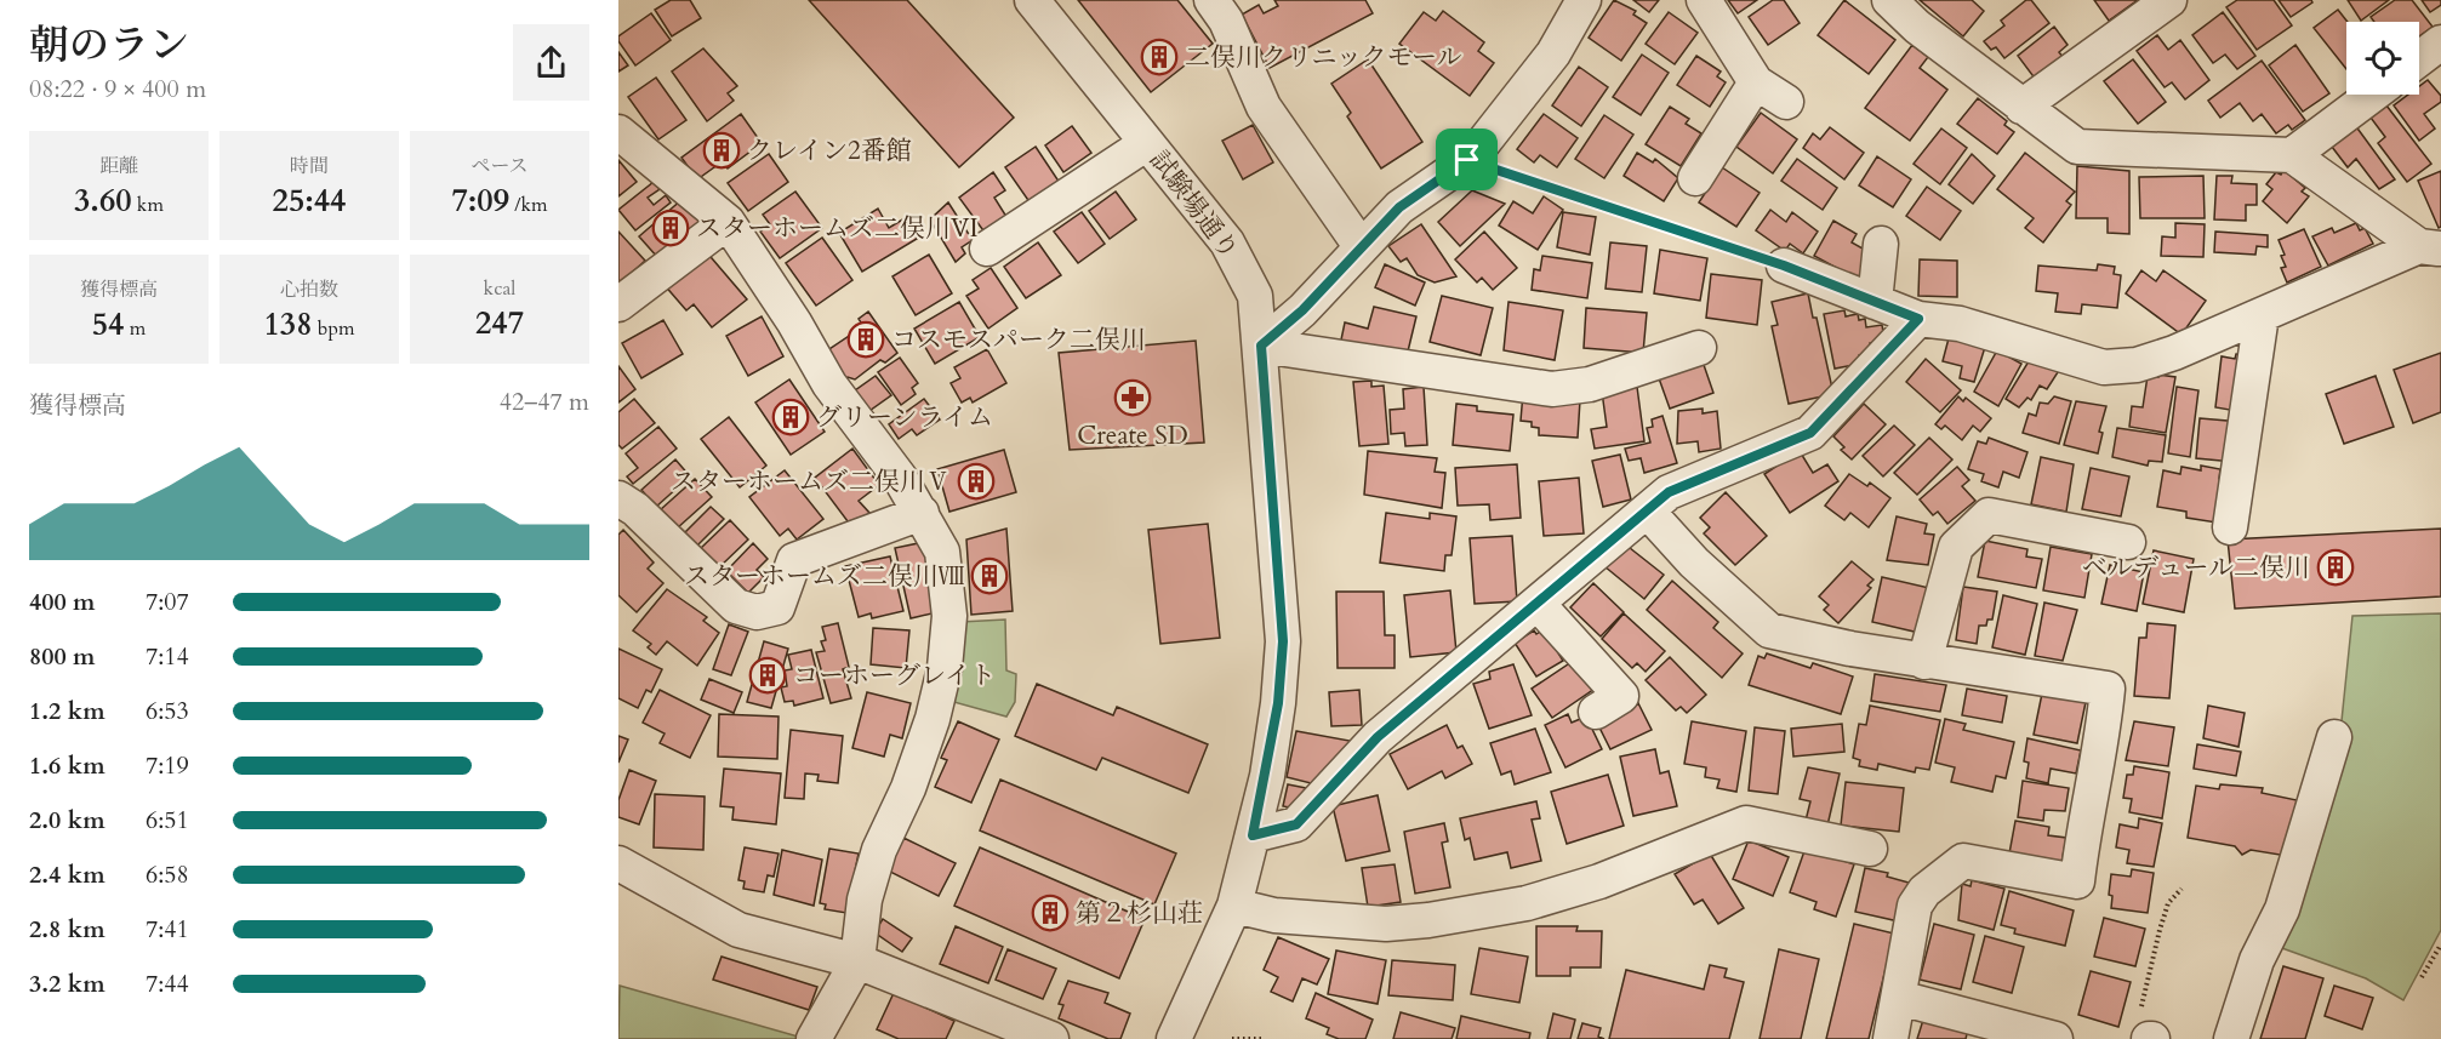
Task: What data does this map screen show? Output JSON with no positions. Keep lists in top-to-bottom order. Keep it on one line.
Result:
{"streets":{"street":["試験場通り"]},"places":{"building":["二俣川クリニックモール","クレイン2番館","スターホームズ二俣川VI","コスモスパーク二俣川","グリーンライム","スターホームズ二俣川Ⅴ","ベルデュール二俣川","スターホームズ二俣川Ⅷ","コーホーグレイト","第２杉山荘"],"pharmacy":["Create SD"]},"page":{"heading":["朝のラン","08:22 · 9 × 400 m"],"stats":[["距離","3.60 km"],["時間","25:44"],["ペース","7:09 /km"],["獲得標高","54 m"],["心拍数","138 bpm"],["kcal","247"]],"chart":["獲得標高","42–47 m"],"list":[{"name":"400 m","note":"7:07"},{"name":"800 m","note":"7:14"},{"name":"1.2 km","note":"6:53"},{"name":"1.6 km","note":"7:19"},{"name":"2.0 km","note":"6:51"},{"name":"2.4 km","note":"6:58"},{"name":"2.8 km","note":"7:41"},{"name":"3.2 km","note":"7:44"}]}}
